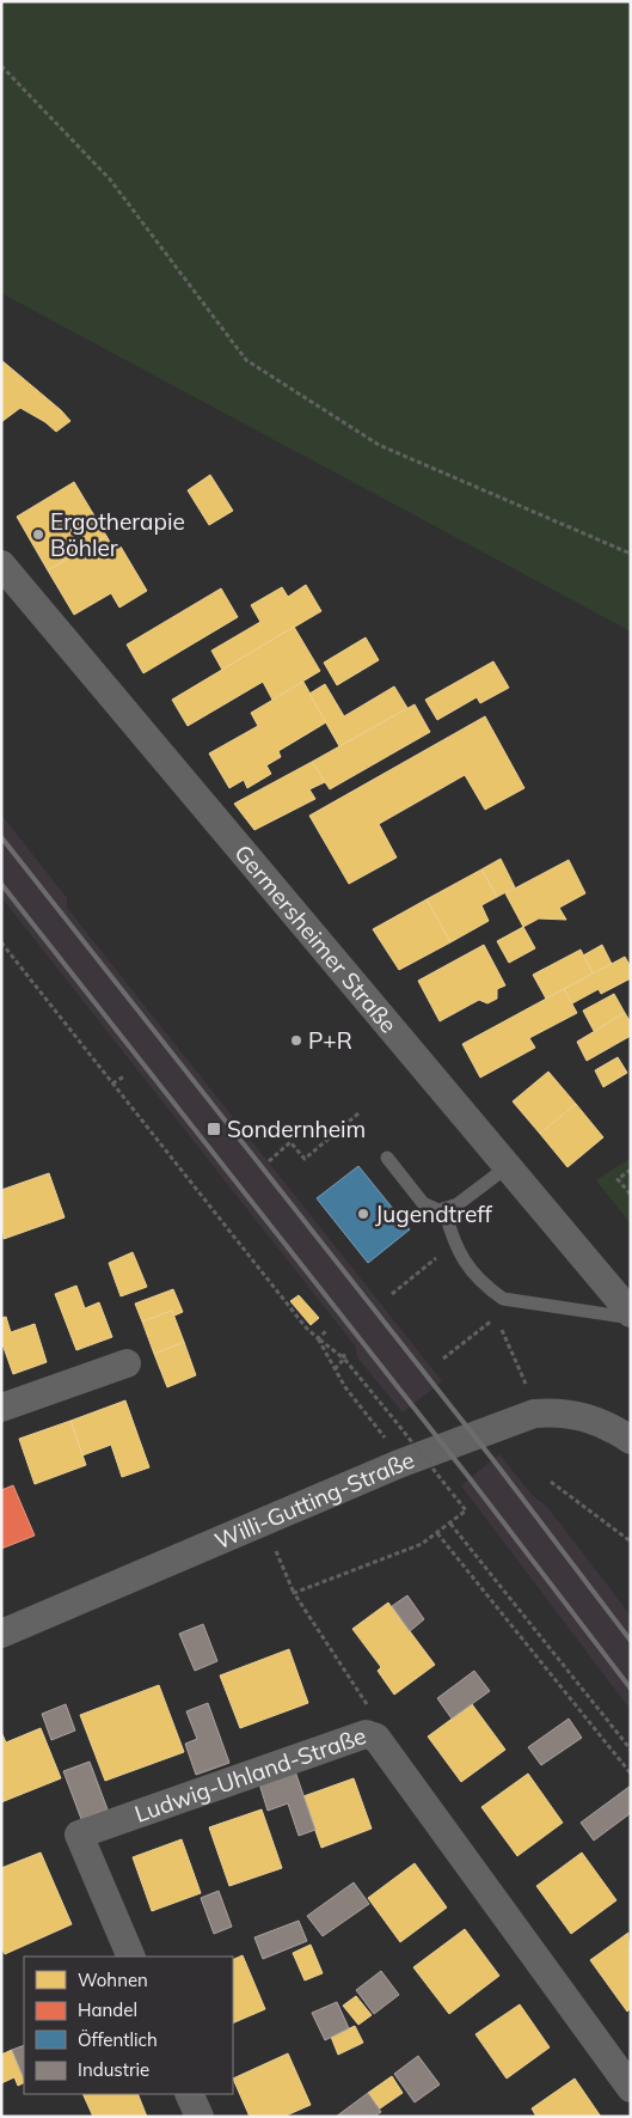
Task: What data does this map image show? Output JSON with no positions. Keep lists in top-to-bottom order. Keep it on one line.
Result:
{"streets":{"street":["Germersheimer Straße","Willi-Gutting-Straße","Ludwig-Uhland-Straße"]},"places":{"other":["Ergotherapie Böhler","P+R","Jugendtreff"],"transit":["Sondernheim"]},"legend":["Wohnen","Handel","Öffentlich","Industrie"]}
